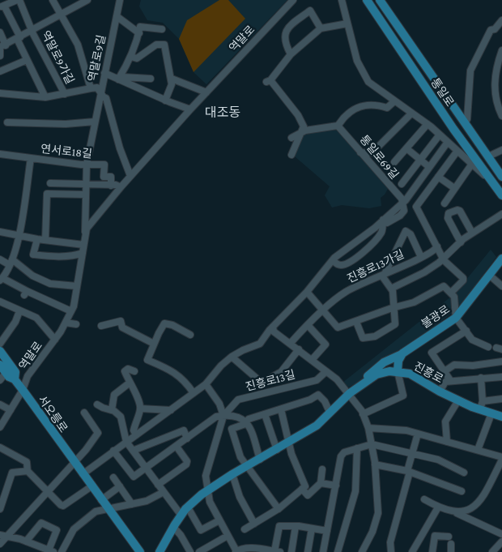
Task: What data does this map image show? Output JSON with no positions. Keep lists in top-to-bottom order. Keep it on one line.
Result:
{"streets":{"main road":["통일로","불광로","진흥로","서오릉로"],"street":["역말로","역말로9가길","역말로9길","연서로18길","통일로69길","진흥로13가길","진흥로13길"]},"crossings":[["역말로","역말로9길"],["역말로","서오릉로"],["역말로9가길","역말로9길"],["역말로9길","연서로18길"],["불광로","진흥로"]],"districts":["대조동"]}
